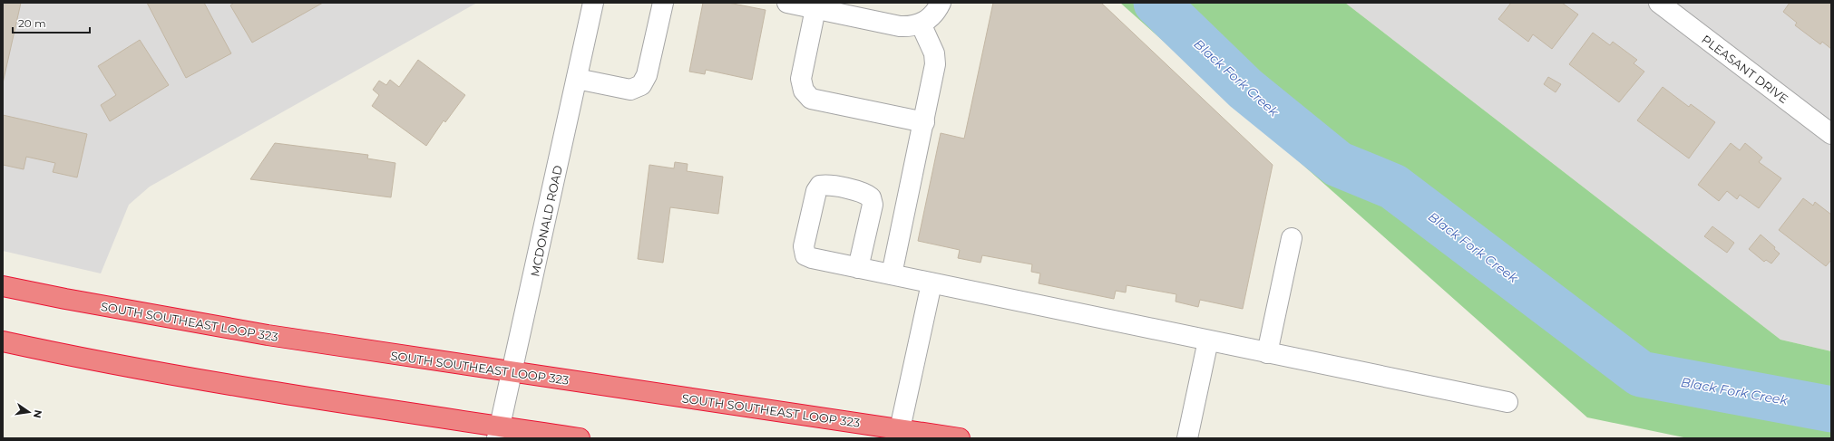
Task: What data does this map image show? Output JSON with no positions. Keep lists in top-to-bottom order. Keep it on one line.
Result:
{"streets":{"highway":["SOUTH SOUTHEAST LOOP 323"],"street":["PLEASANT DRIVE","MCDONALD ROAD"]},"crossings":[["MCDONALD ROAD","SOUTH SOUTHEAST LOOP 323"]],"water":["Black Fork Creek"],"scale_bar":"20 m","north":"right"}
